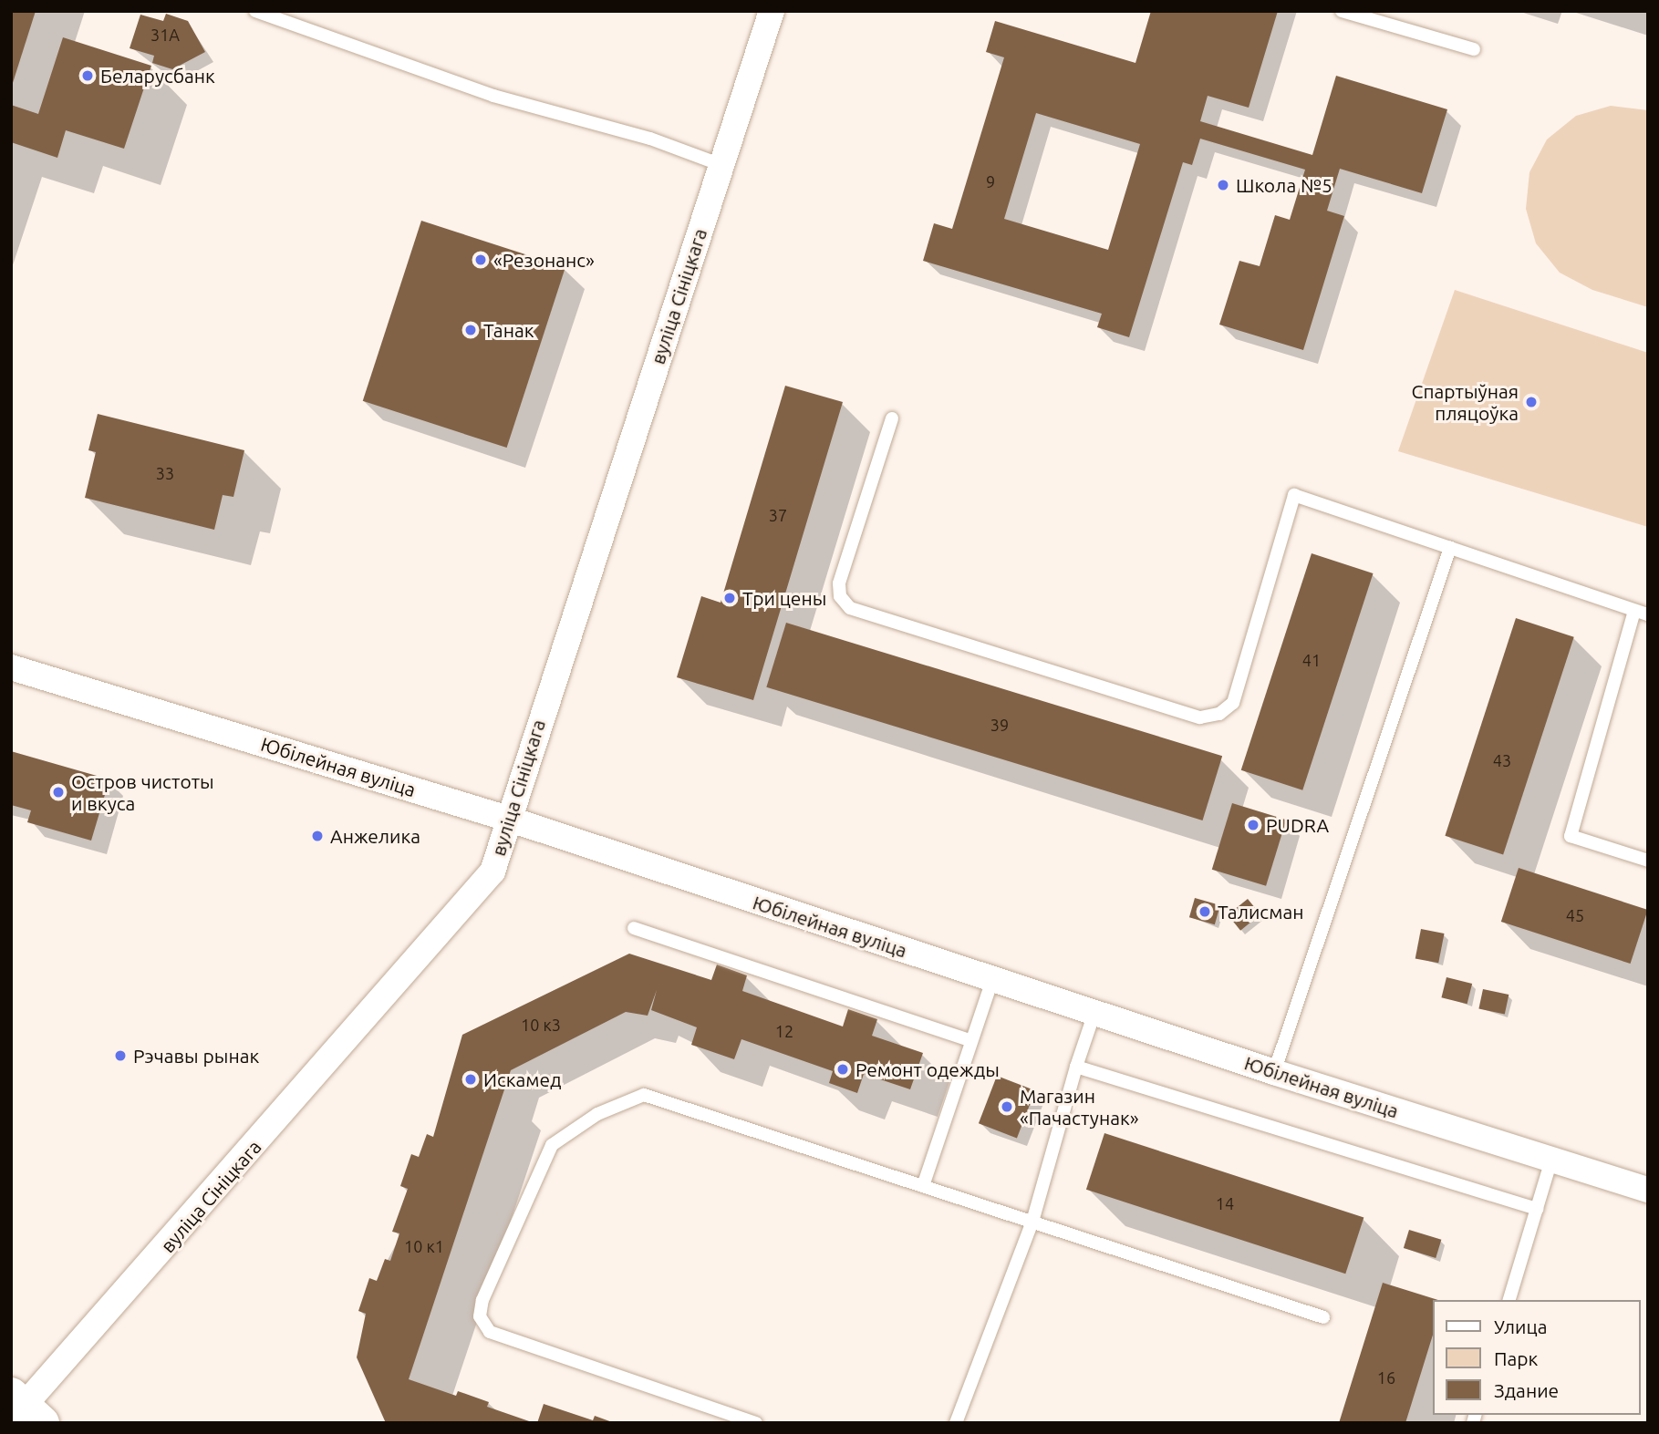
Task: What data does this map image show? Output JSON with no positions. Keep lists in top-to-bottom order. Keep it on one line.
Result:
{"streets":{"street":["вуліца Сініцкага","Юбілейная вуліца"]},"crossings":[["вуліца Сініцкага","Юбілейная вуліца"]],"places":["Беларусбанк","Школа №5","«Резонанс»","Танак","Спартыўная пляцоўка","Три цены","Остров чистоты и вкуса","PUDRA","Анжелика","Талисман","Рэчавы рынак","Ремонт одежды","Искамед","Магазин «Пачастунак»"],"house_numbers":["31А","9","33","37","41","39","43","45","10 к3","12","14","10 к1","16"],"legend":["Улица","Парк","Здание"]}
